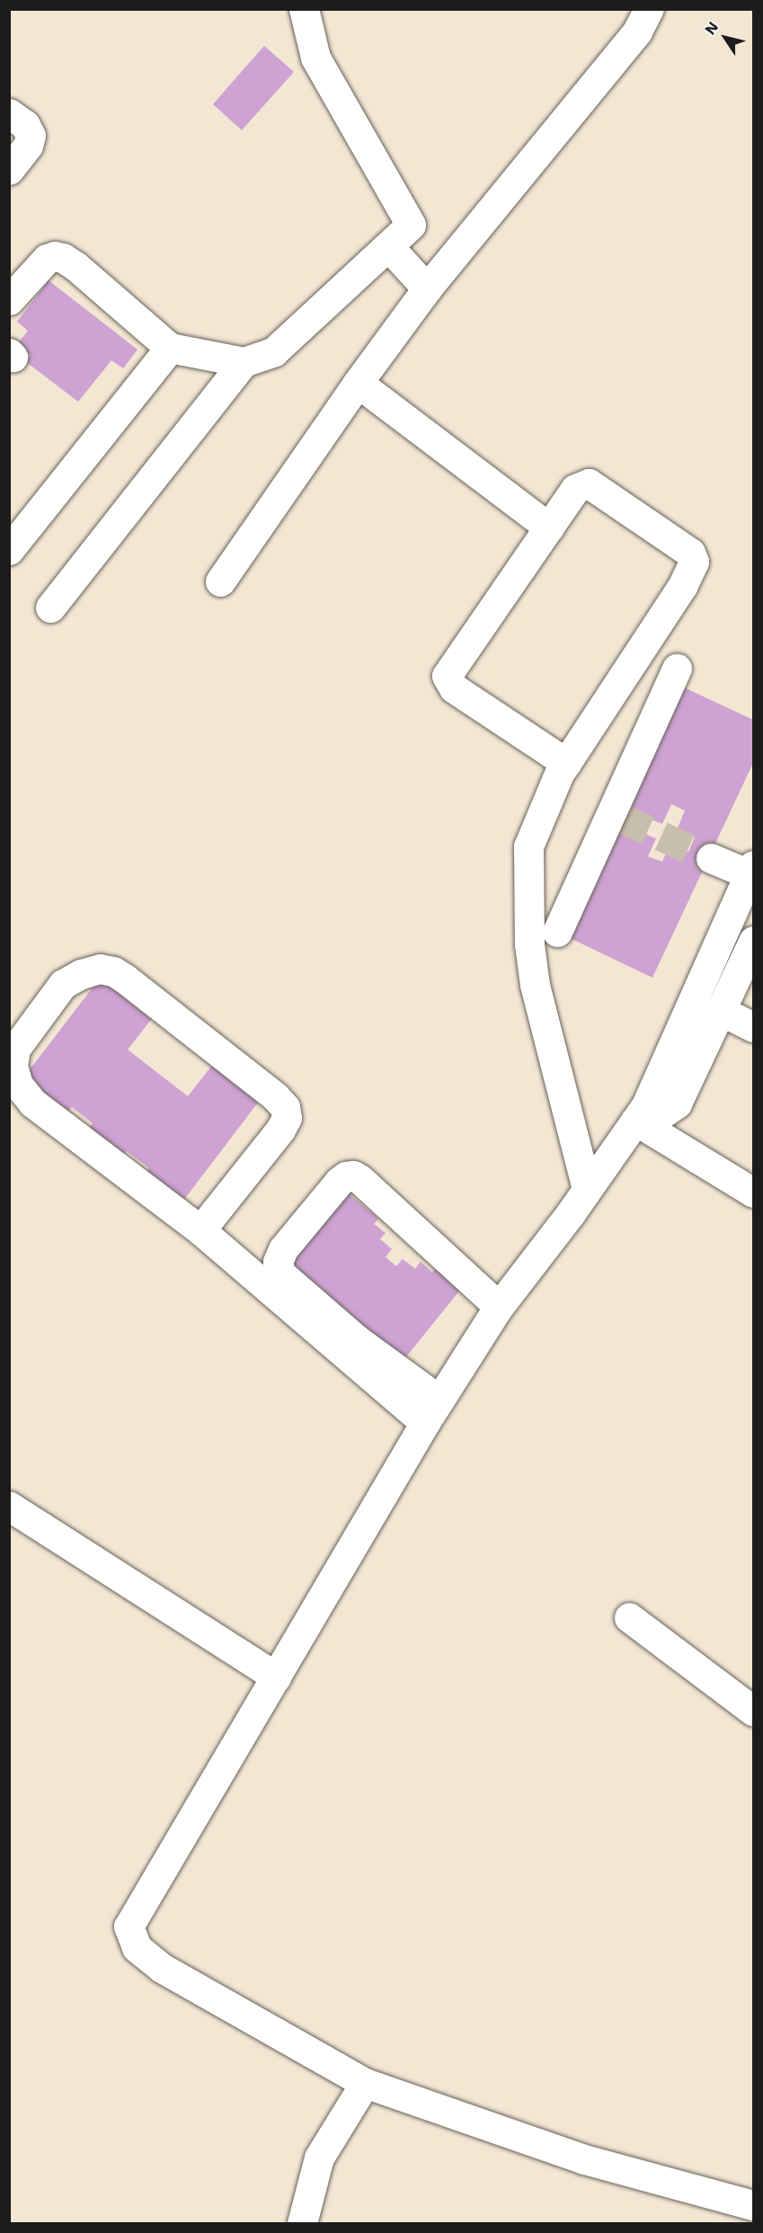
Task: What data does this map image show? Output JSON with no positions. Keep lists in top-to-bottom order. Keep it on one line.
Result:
{"north":"top left"}
